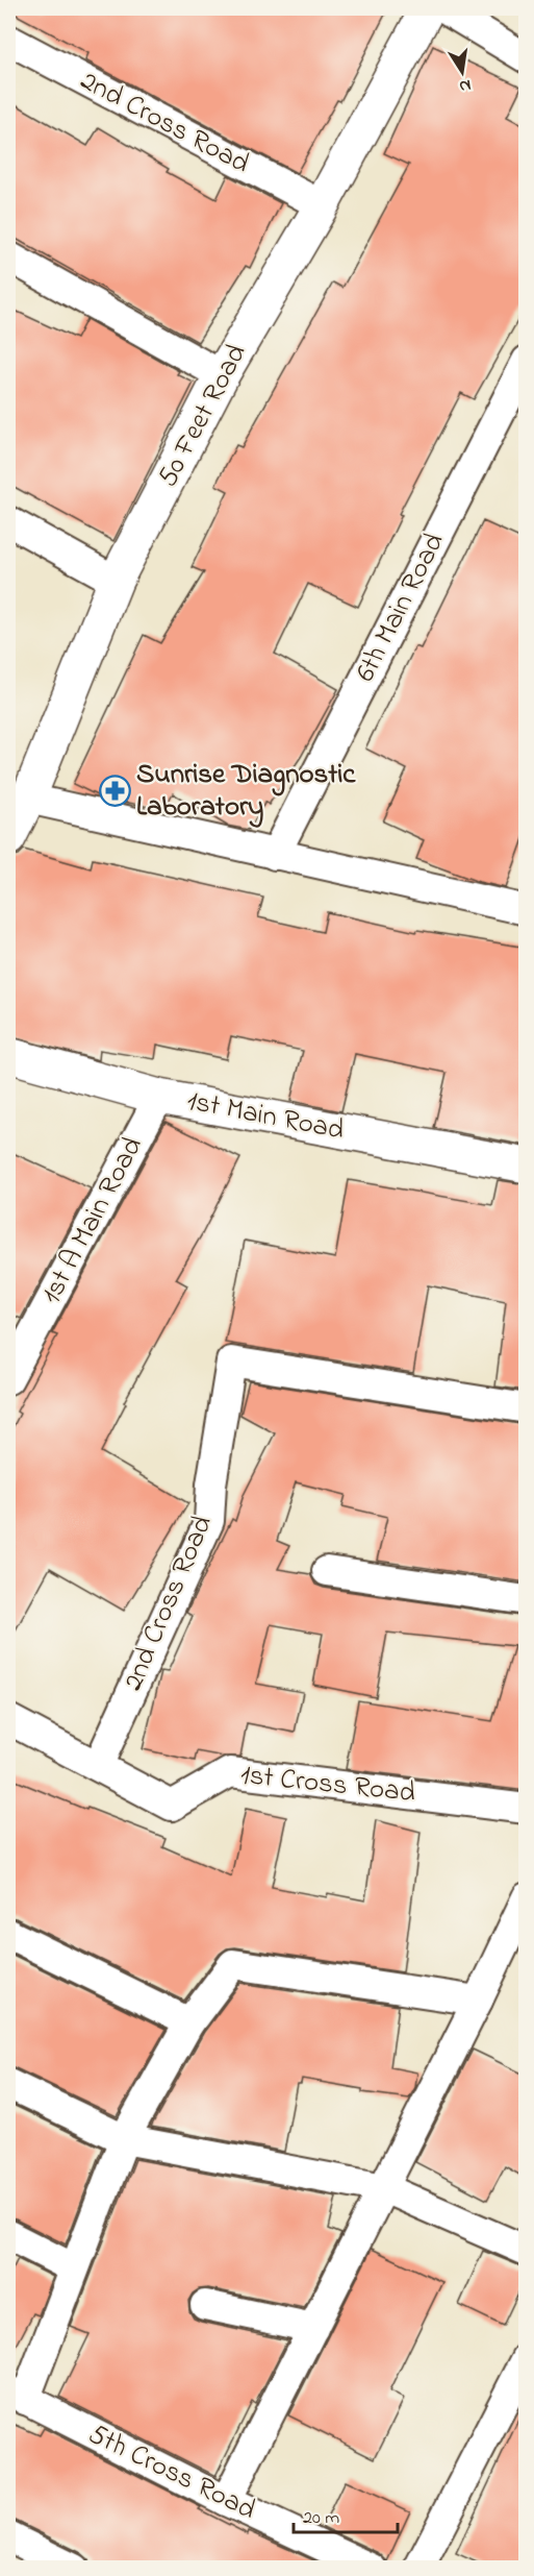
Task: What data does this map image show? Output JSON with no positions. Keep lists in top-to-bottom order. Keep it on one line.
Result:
{"streets":{"street":["2nd Cross Road","50 Feet Road","6th Main Road","1st Main Road","1st A Main Road","1st Cross Road","5th Cross Road"]},"crossings":[["2nd Cross Road","50 Feet Road"],["2nd Cross Road","1st Cross Road"],["1st Main Road","1st A Main Road"]],"places":{"pharmacy":["Sunrise Diagnostic Laboratory"]},"scale_bar":"20 m","north":"bottom"}
